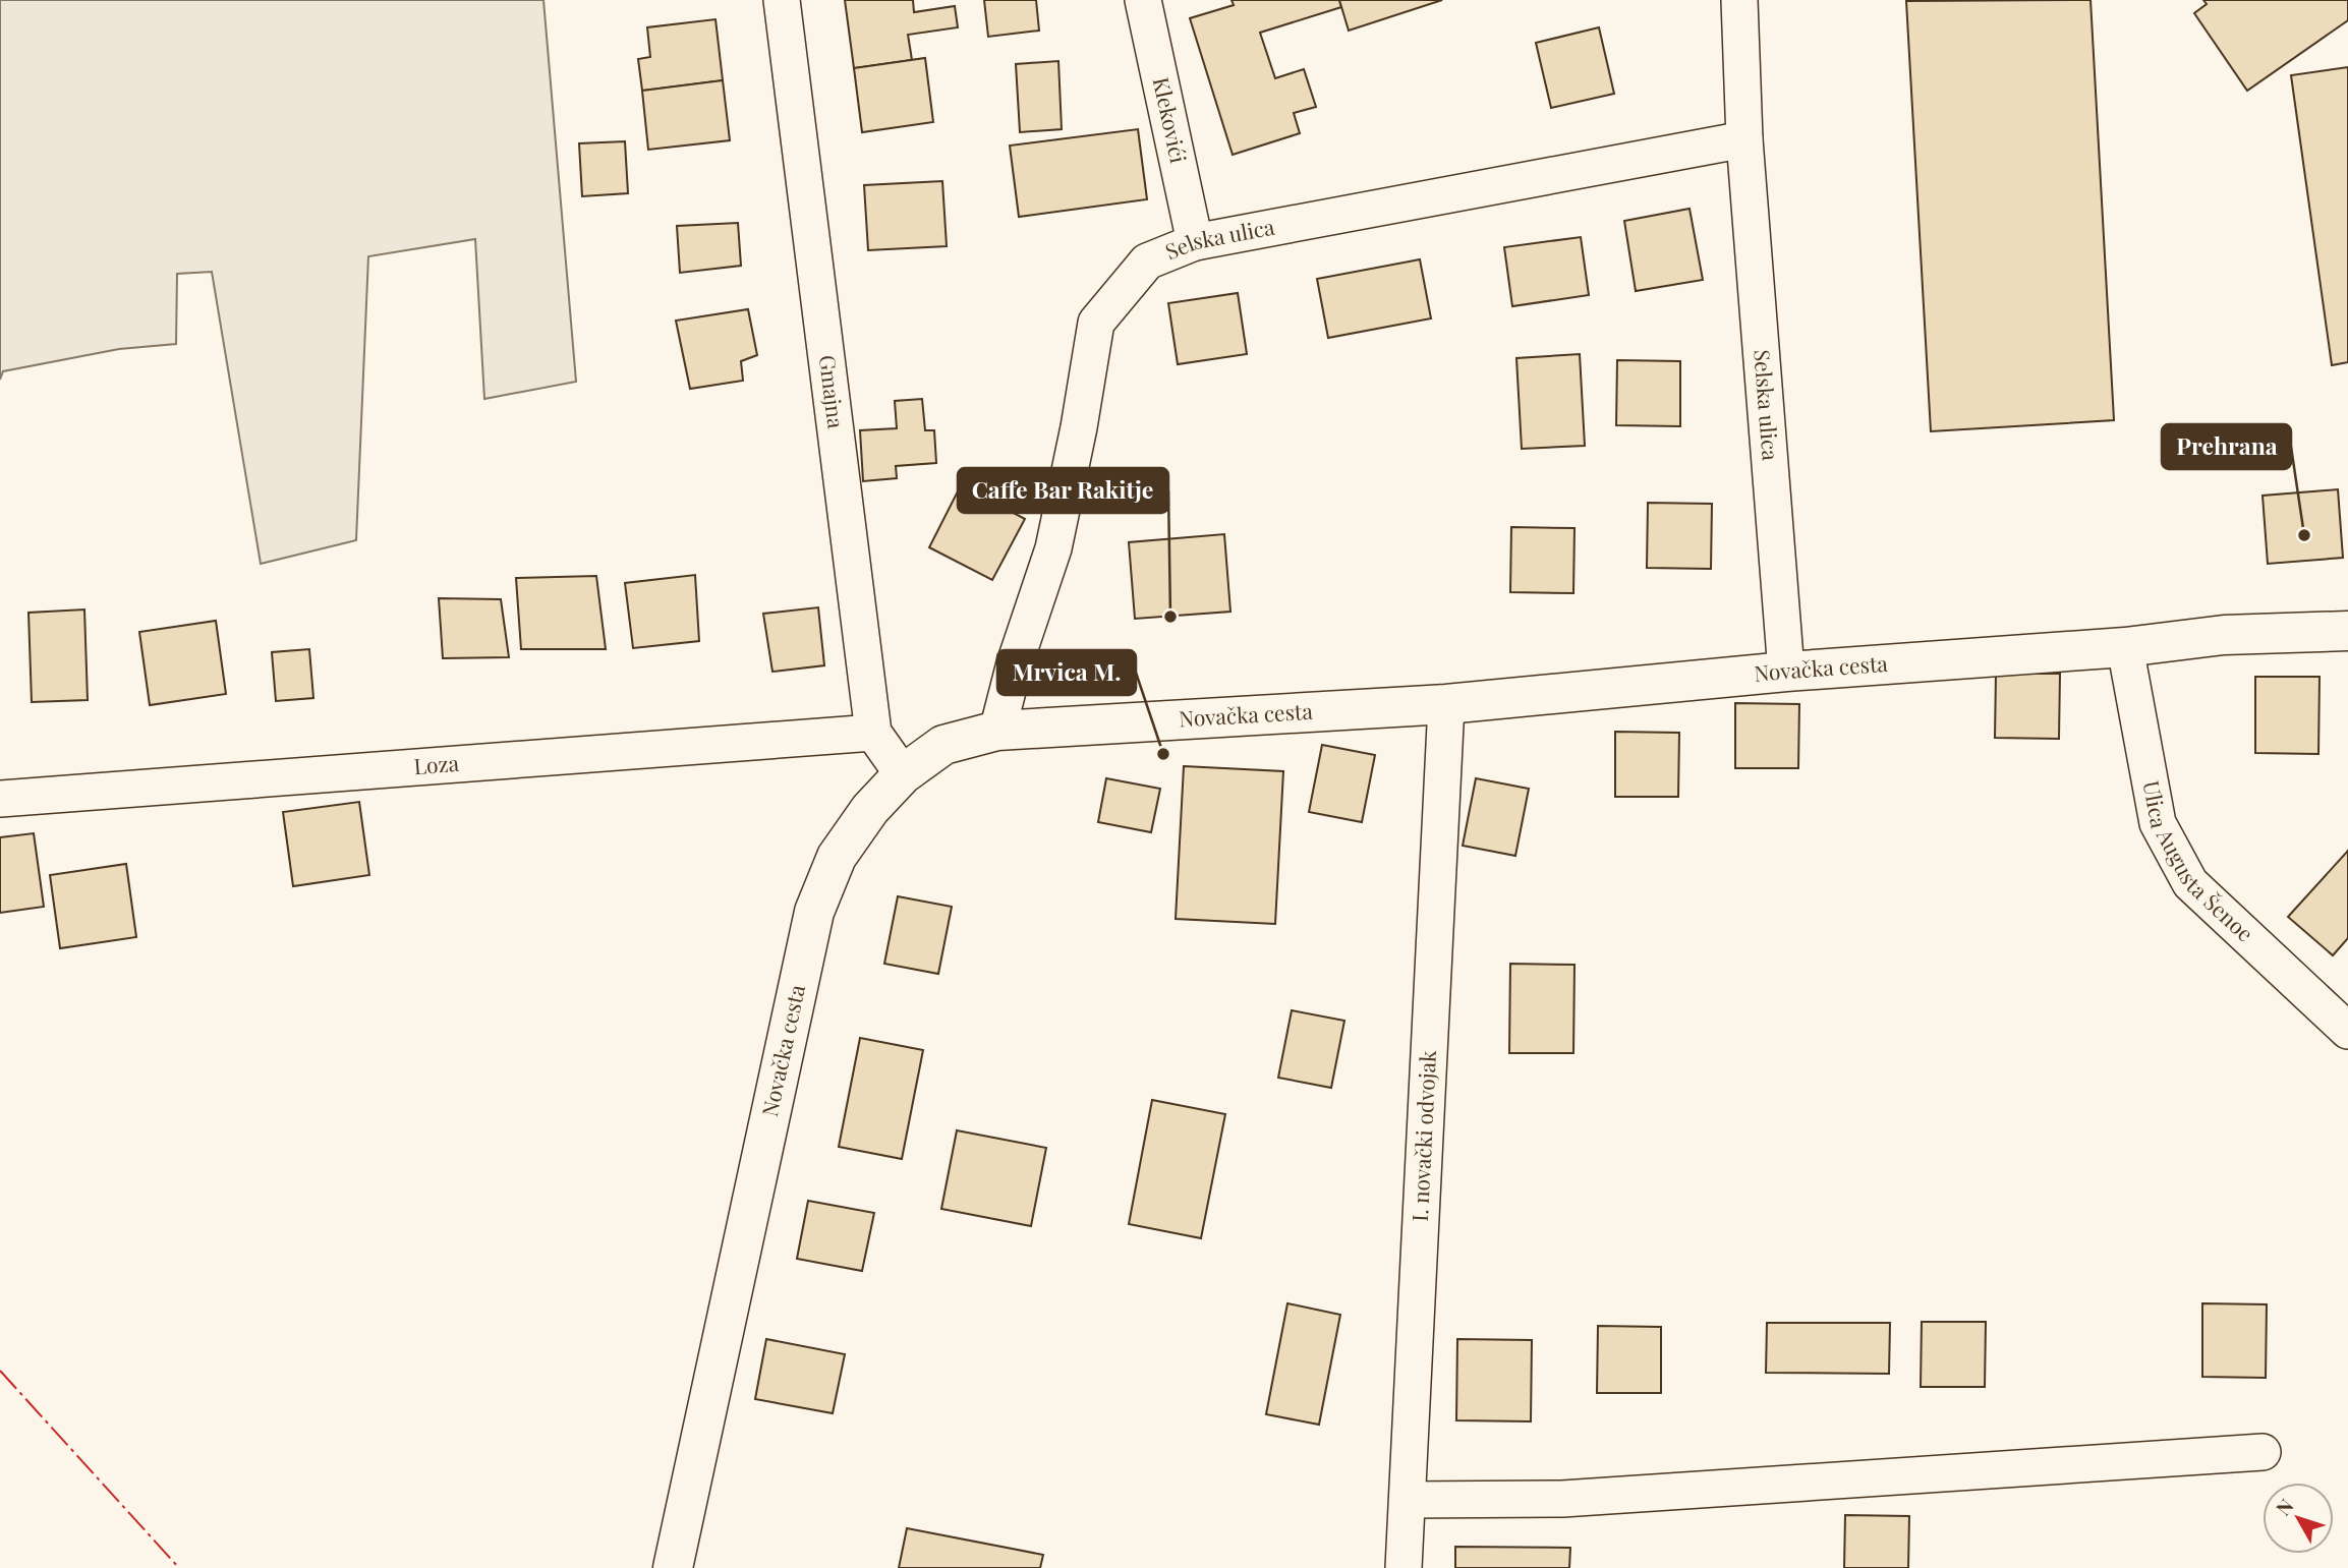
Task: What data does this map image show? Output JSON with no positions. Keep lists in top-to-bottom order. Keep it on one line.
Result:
{"streets":{"street":["Klekovići","Selska ulica","Gmajna","Novačka cesta","Loza","Ulica Augusta Šenoe","I. novački odvojak"]},"crossings":[["Klekovići","Selska ulica"],["Selska ulica","Novačka cesta"],["Gmajna","Novačka cesta"],["Gmajna","Loza"],["Novačka cesta","Ulica Augusta Šenoe"],["Novačka cesta","I. novački odvojak"]],"places":["Prehrana","Caffe Bar Rakitje","Mrvica M."],"north":"top left"}
